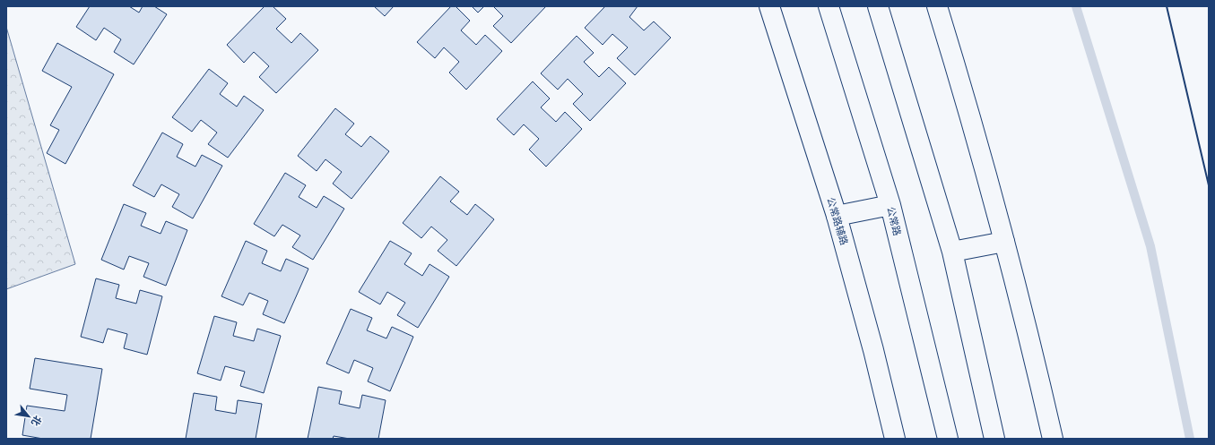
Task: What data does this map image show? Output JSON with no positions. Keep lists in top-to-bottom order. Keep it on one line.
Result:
{"streets":{"main road":["公常路辅路","公常路"]},"north":"bottom right"}
